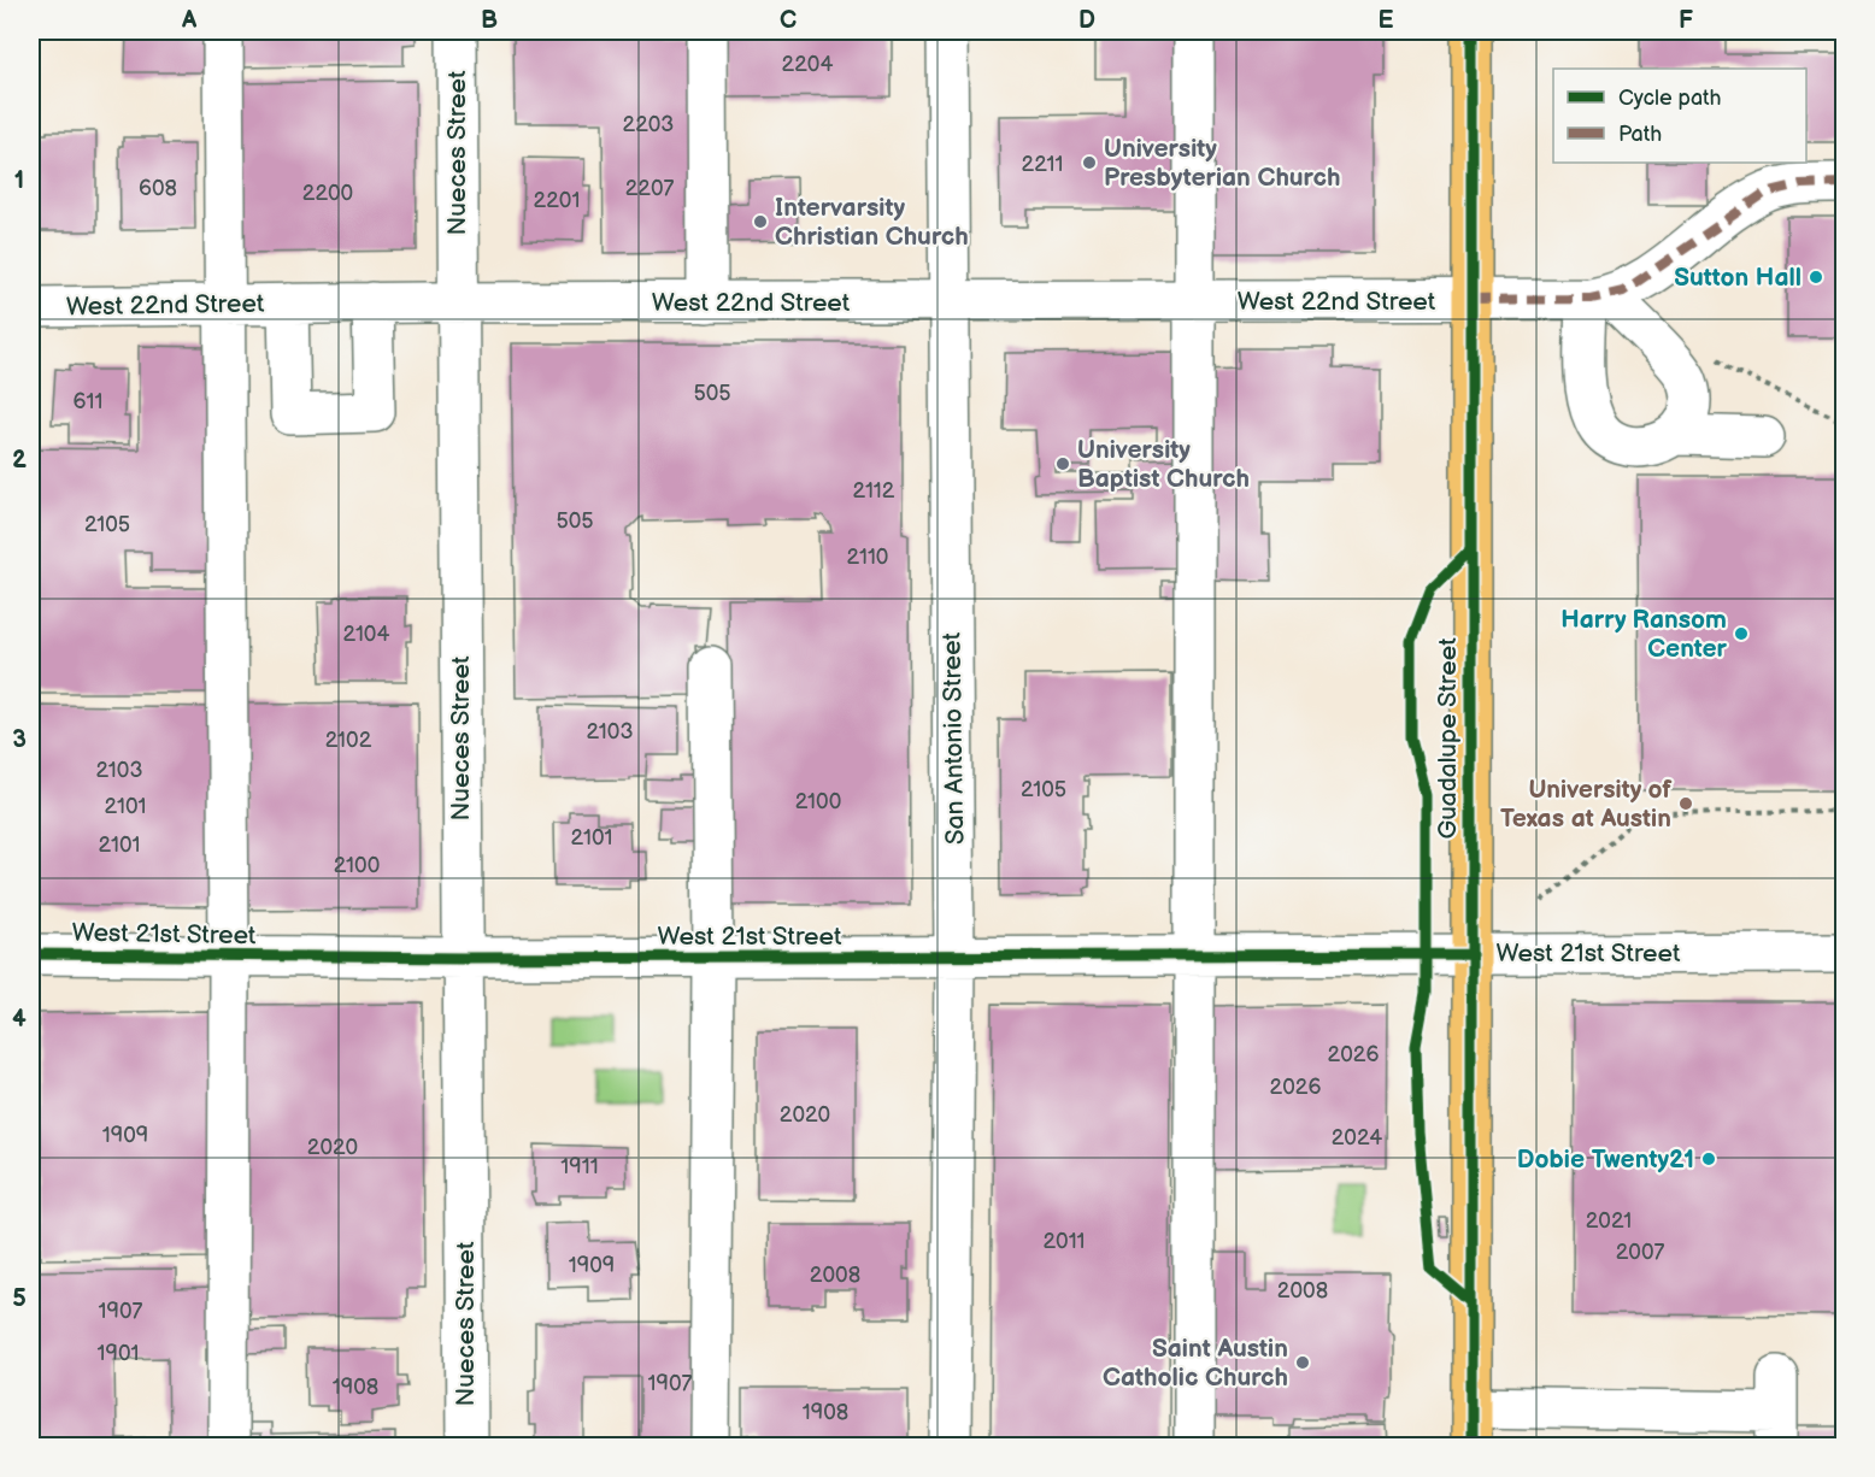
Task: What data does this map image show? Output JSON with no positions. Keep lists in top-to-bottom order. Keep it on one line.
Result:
{"streets":{"main road":["Guadalupe Street"],"street":["Nueces Street","West 22nd Street","San Antonio Street","West 21st Street"]},"crossings":[["Nueces Street","West 22nd Street"],["Nueces Street","West 21st Street"],["West 22nd Street","San Antonio Street"],["West 22nd Street","Guadalupe Street"],["San Antonio Street","West 21st Street"],["Guadalupe Street","West 21st Street"]],"places":["University Presbyterian Church","Intervarsity Christian Church","Sutton Hall","University Baptist Church","Harry Ransom Center","University of Texas at Austin","Dobie Twenty21","Saint Austin Catholic Church"],"house_numbers":["2204","2203","2211","608","2207","2200","2201","505","611","2112","505","2105","2110","2104","2103","2102","2103","2105","2100","2101","2101","2101","2100","2026","2026","2020","1909","2024","2020","1911","2021","2011","2007","1909","2008","2008","1907","1901","1907","1908","1908"],"legend":["Cycle path","Path"],"grid":{"columns":["A","B","C","D","E","F"],"rows":["1","2","3","4","5"]}}
